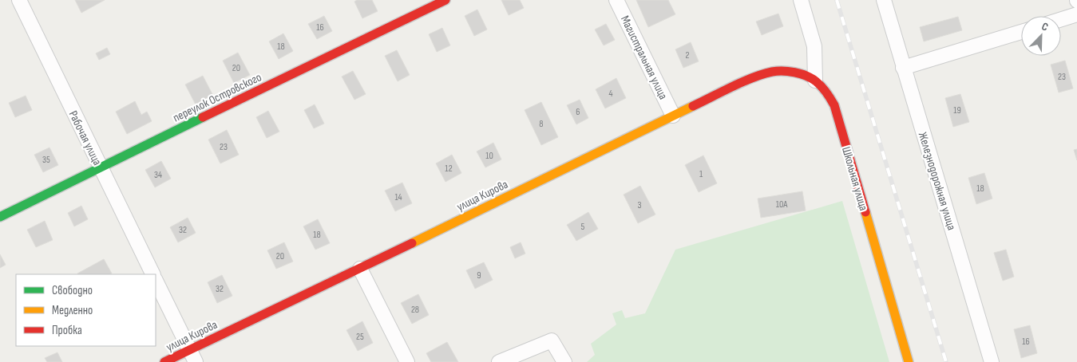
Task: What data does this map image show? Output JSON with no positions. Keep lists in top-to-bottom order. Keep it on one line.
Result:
{"streets":{"main road":["переулок Островского","Школьная улица","улица Кирова"],"street":["Магистральная улица","Рабочая улица","Железнодорожная улица"]},"crossings":[["Магистральная улица","улица Кирова"],["переулок Островского","Рабочая улица"],["Школьная улица","улица Кирова"]],"house_numbers":["16","18","2","20","23","4","19","6","8","23","10","35","12","1","34","18","14","10А","3","5","32","18","20","9","32","28","25","16"],"legend":["Свободно","Медленно","Пробка"],"north":"top right"}
